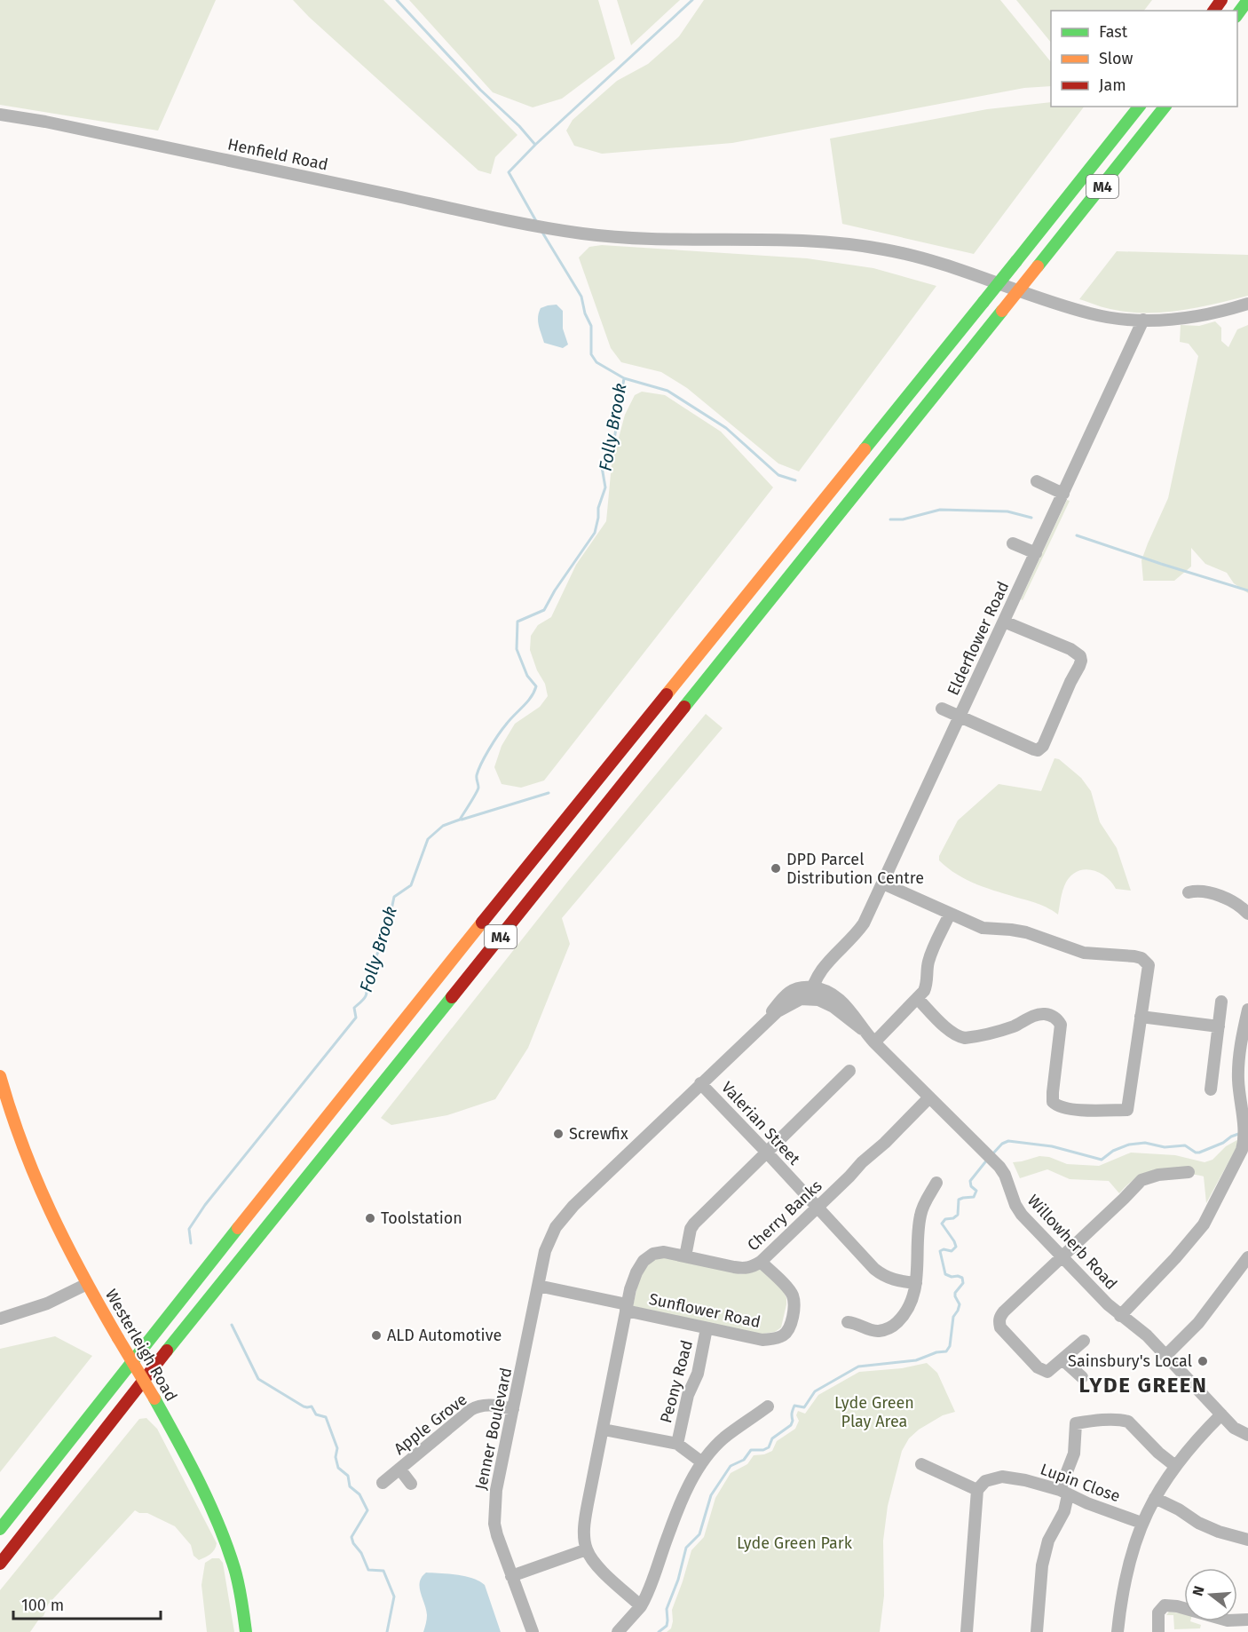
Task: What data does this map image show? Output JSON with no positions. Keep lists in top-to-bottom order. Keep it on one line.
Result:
{"streets":{"main road":["M4","Westerleigh Road"],"street":["Henfield Road","Elderflower Road","Valerian Street","Cherry Banks","Willowherb Road","Sunflower Road","Peony Road","Apple Grove","Jenner Boulevard","Lupin Close"]},"crossings":[["Henfield Road","Elderflower Road"],["Elderflower Road","Jenner Boulevard"],["Valerian Street","Cherry Banks"],["Valerian Street","Jenner Boulevard"],["Cherry Banks","Willowherb Road"],["Cherry Banks","Sunflower Road"],["Willowherb Road","Jenner Boulevard"],["Sunflower Road","Peony Road"],["Apple Grove","Jenner Boulevard"]],"districts":["LYDE GREEN"],"water":["Folly Brook"],"parks":["Lyde Green Play Area","Lyde Green Park"],"places":["DPD Parcel Distribution Centre","Screwfix","Toolstation","ALD Automotive","Sainsbury's Local"],"legend":["Fast","Slow","Jam"],"scale_bar":"100 m","north":"left"}
